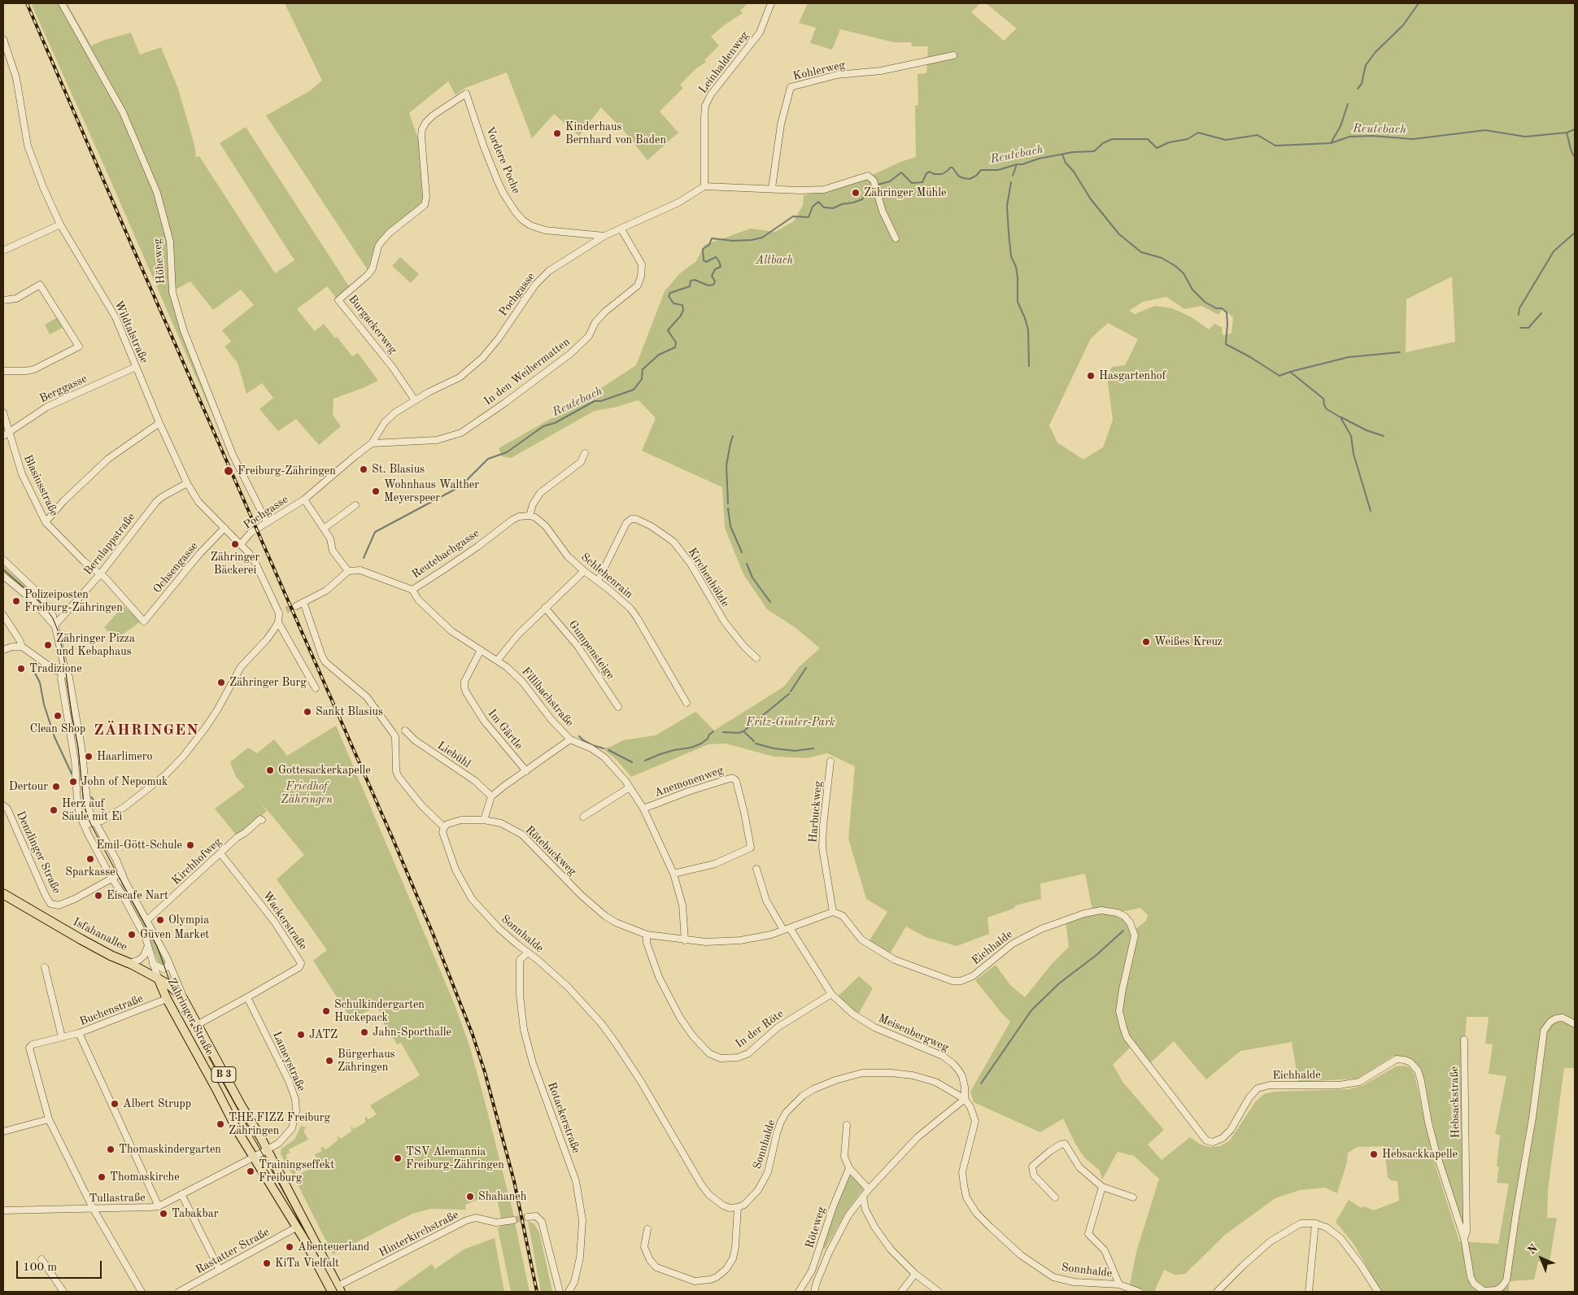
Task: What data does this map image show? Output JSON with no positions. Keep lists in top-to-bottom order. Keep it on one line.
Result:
{"streets":{"highway":["Isfahanallee","B 3"],"main road":["Zähringer Straße"],"street":["Leinhaldenweg","Kohlerweg","Vordere Poche","Höheweg","Pochgasse","Burgackerweg","Wildtalstraße","In den Weihermatten","Berggasse","Blasiusstraße","Bernlappstraße","Reutebachgasse","Ochsengasse","Schlehenrain","Kirchenhölzle","Gumpensteige","Fillibachstraße","Im Gärtle","Liebühl","Anemonenweg","Harbuckweg","Rötebuckweg","Denzlinger Straße","Kirchhofweg","Wackerstraße","Sonnhalde","Eichhalde","Buchenstraße","In der Röte","Meisenbergweg","Lameystraße","Hebsackstraße","Rotackerstraße","Tullastraße","Röteweg","Hinterkirchstraße","Rastatter Straße"]},"crossings":[["Leinhaldenweg","Pochgasse"],["Vordere Poche","Pochgasse"],["Vordere Poche","Burgackerweg"],["Höheweg","Pochgasse"],["Pochgasse","Burgackerweg"],["Pochgasse","Wildtalstraße"],["Pochgasse","In den Weihermatten"],["Wildtalstraße","Berggasse"],["Wildtalstraße","Bernlappstraße"],["Wildtalstraße","Ochsengasse"],["Berggasse","Blasiusstraße"],["Blasiusstraße","Bernlappstraße"],["Blasiusstraße","Ochsengasse"],["Bernlappstraße","Zähringer Straße"],["Reutebachgasse","Schlehenrain"],["Reutebachgasse","Fillibachstraße"],["Schlehenrain","Kirchenhölzle"],["Fillibachstraße","Im Gärtle"],["Fillibachstraße","Anemonenweg"],["Fillibachstraße","Rötebuckweg"],["Harbuckweg","Rötebuckweg"],["Harbuckweg","Eichhalde"],["Rötebuckweg","Sonnhalde"],["Rötebuckweg","Eichhalde"],["Rötebuckweg","In der Röte"],["Rötebuckweg","Meisenbergweg"],["Denzlinger Straße","Zähringer Straße"],["Kirchhofweg","Wackerstraße"],["Kirchhofweg","Zähringer Straße"],["Wackerstraße","Zähringer Straße"],["Wackerstraße","Lameystraße"],["Sonnhalde","Meisenbergweg"],["Sonnhalde","Rotackerstraße"],["Isfahanallee","Zähringer Straße"],["Eichhalde","Hebsackstraße"],["Buchenstraße","Zähringer Straße"],["Zähringer Straße","Lameystraße"],["Zähringer Straße","Tullastraße"],["Zähringer Straße","Hinterkirchstraße"],["Zähringer Straße","Rastatter Straße"],["In der Röte","Meisenbergweg"],["Lameystraße","Tullastraße"]],"districts":["ZÄHRINGEN"],"water":["Reutebach"],"parks":["Altbach","Fritz-Ginter-Park","Friedhof Zähringen"],"places":["Kinderhaus Bernhard von Baden","Zähringer Mühle","Hasgartenhof","St. Blasius","Freiburg-Zähringen","Wohnhaus Walther Meyerspeer","Zähringer Bäckerei","Polizeiposten Freiburg-Zähringen","Weißes Kreuz","Zähringer Pizza und Kebaphaus","Tradizione","Zähringer Burg","Sankt Blasius","Clean Shop","Haarlimero","Gottesackerkapelle","John of Nepomuk","Dertour","Herz auf Säule mit Ei","Emil-Gött-Schule","Sparkasse","Eiscafe Nart","Olympia","Güven Market","Schulkindergarten Huckepack","Jahn-Sporthalle","JATZ","Bürgerhaus Zähringen","Albert Strupp","THE FIZZ Freiburg Zähringen","Thomaskindergarten","Hebsackkapelle","TSV Alemannia Freiburg-Zähringen","Trainingseffekt Freiburg","Thomaskirche","Shahaneh","Tabakbar","Abenteuerland","KiTa Vielfalt"],"scale_bar":"100 m","north":"top left"}
